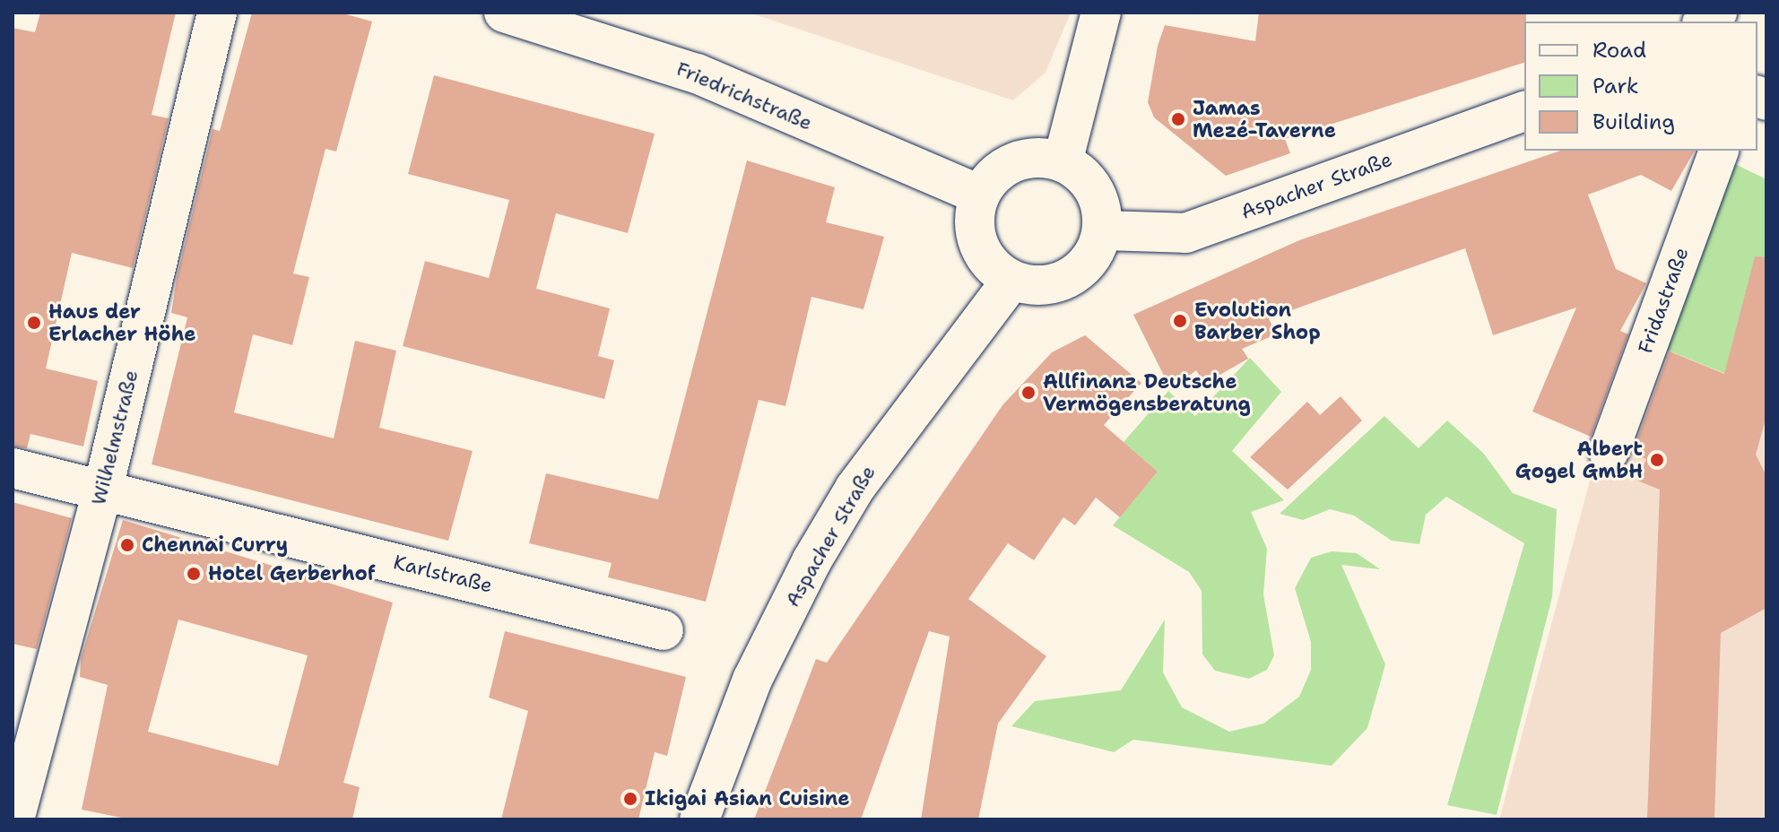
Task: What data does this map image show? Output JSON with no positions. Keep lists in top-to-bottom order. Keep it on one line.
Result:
{"streets":{"street":["Friedrichstraße","Aspacher Straße","Fridastraße","Wilhelmstraße","Karlstraße"]},"crossings":[["Friedrichstraße","Aspacher Straße"],["Wilhelmstraße","Karlstraße"]],"places":["Jamas Mezé-Taverne","Evolution Barber Shop","Haus der Erlacher Höhe","Allfinanz Deutsche Vermögensberatung","Albert Gogel GmbH","Chennai Curry","Hotel Gerberhof","Ikigai Asian Cuisine"],"legend":["Road","Park","Building"]}
